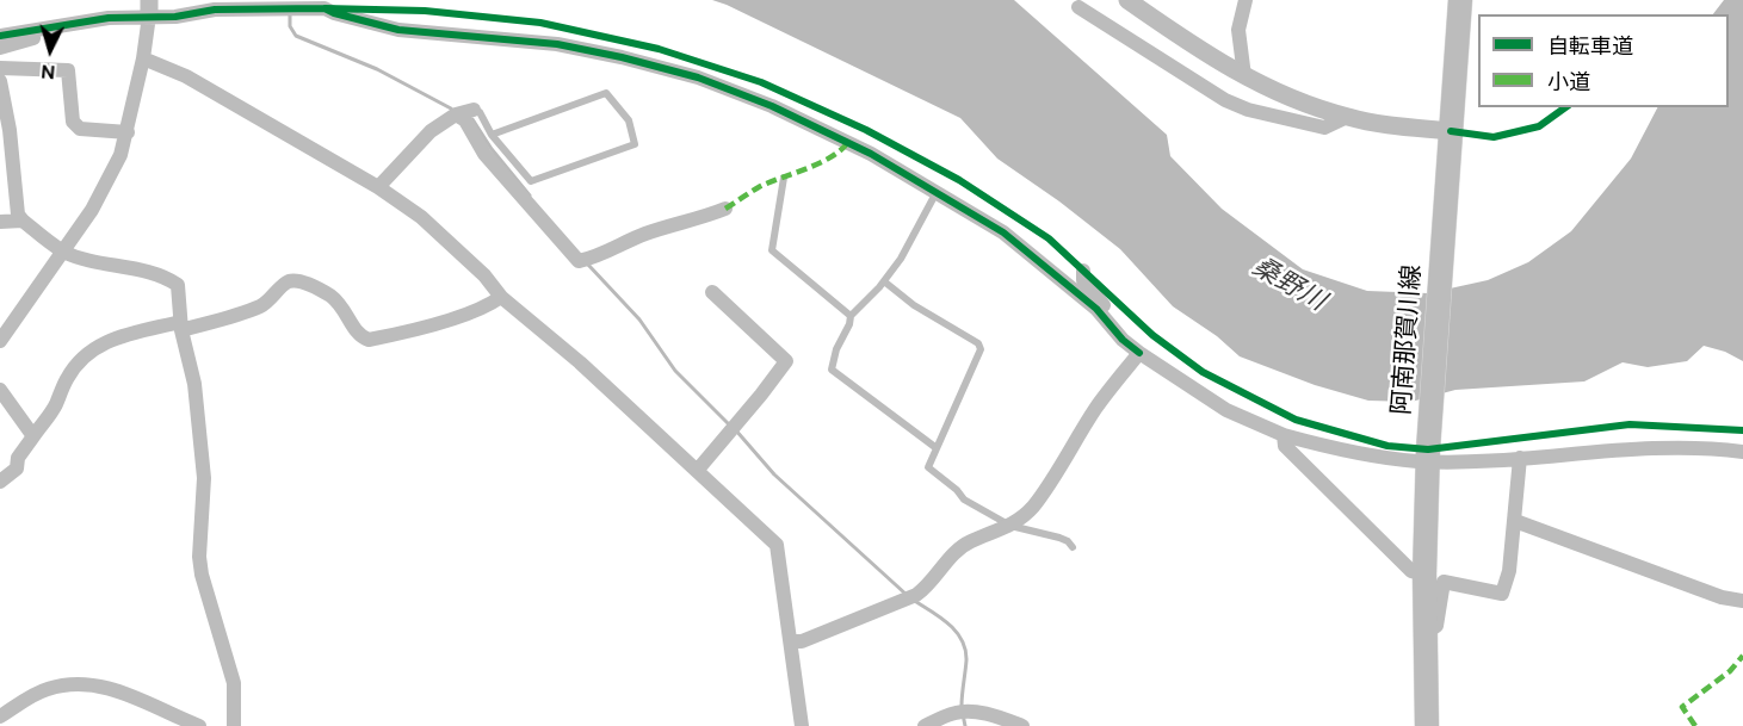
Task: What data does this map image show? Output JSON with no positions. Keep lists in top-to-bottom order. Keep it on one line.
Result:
{"streets":{"main road":["阿南那賀川線"]},"water":["桑野川"],"legend":["自転車道","小道"],"north":"bottom"}
